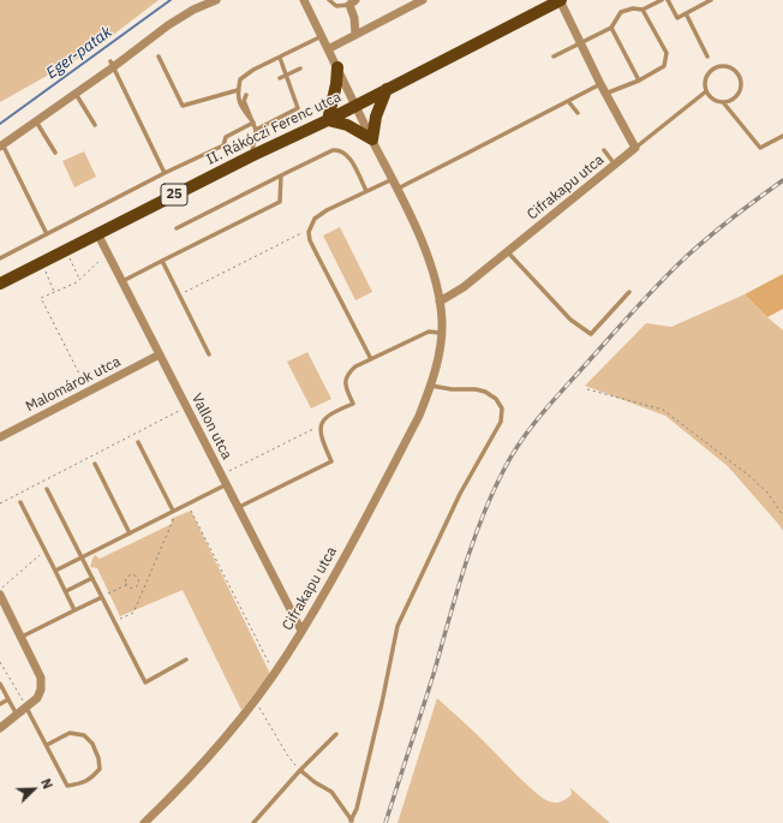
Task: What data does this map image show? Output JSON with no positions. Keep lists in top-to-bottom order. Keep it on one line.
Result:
{"streets":{"main road":["II. Rákóczi Ferenc utca","25"],"street":["Cifrakapu utca","Malomárok utca","Vallon utca"]},"crossings":[["II. Rákóczi Ferenc utca","Cifrakapu utca"],["II. Rákóczi Ferenc utca","Vallon utca"],["Cifrakapu utca","Vallon utca"],["Malomárok utca","Vallon utca"]],"water":["Eger-patak"],"north":"top right"}
